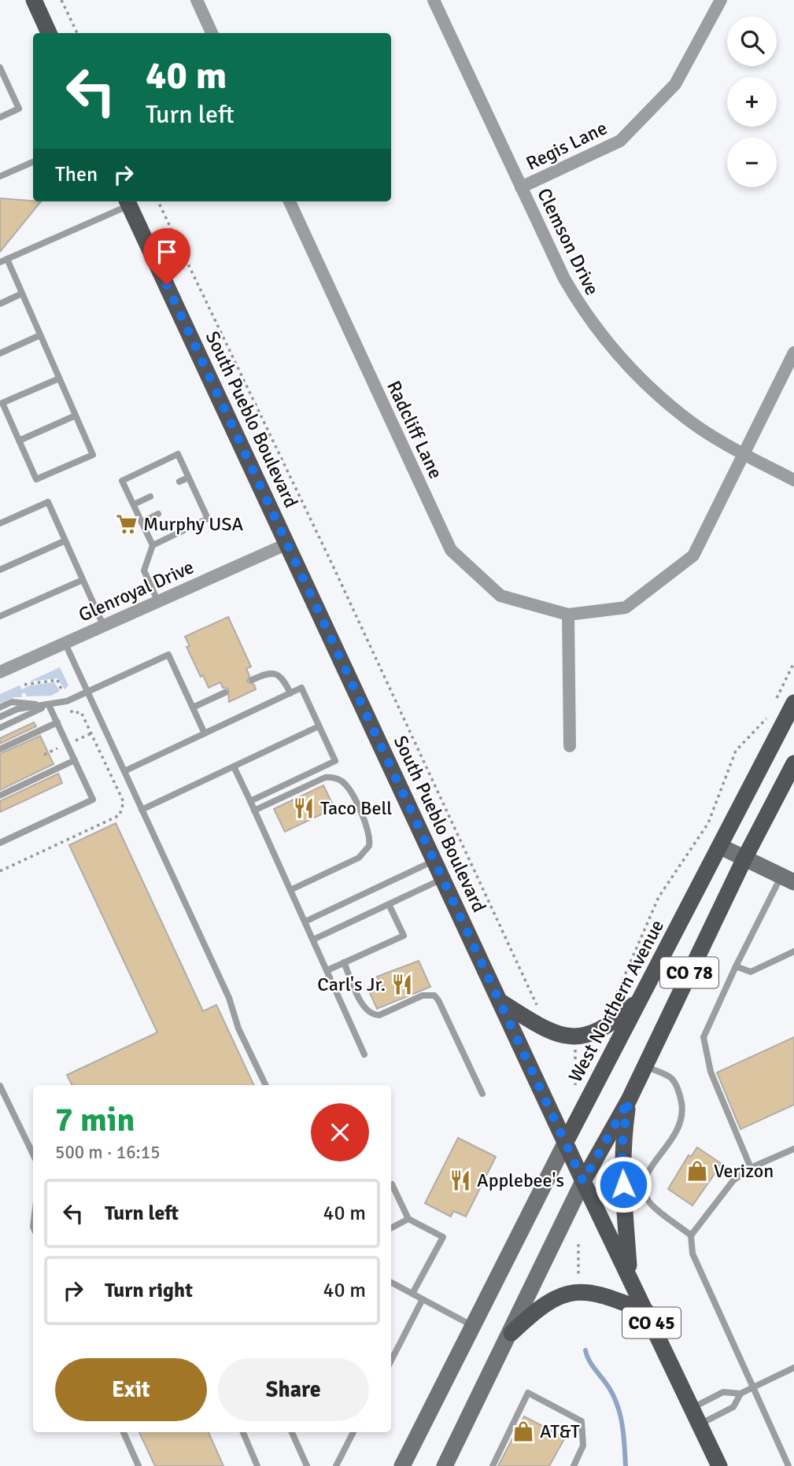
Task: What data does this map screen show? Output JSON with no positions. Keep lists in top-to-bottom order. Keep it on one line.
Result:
{"streets":{"main road":["South Pueblo Boulevard","CO 78","West Northern Avenue","CO 45"],"street":["Regis Lane","Clemson Drive","Radcliff Lane","Glenroyal Drive"]},"crossings":[["Regis Lane","Clemson Drive"],["Clemson Drive","Radcliff Lane"],["South Pueblo Boulevard","Glenroyal Drive"],["South Pueblo Boulevard","CO 78"],["South Pueblo Boulevard","West Northern Avenue"]],"places":{"supermarket":["Murphy USA"],"restaurant":["Taco Bell","Carl's Jr.","Applebee's"],"shop":["Verizon","AT&T"]},"page":{"map_buttons":["+","−"],"turn":["40 m","Turn left"],"then":"Then","heading":["7 min","500 m · 16:15"],"list":[{"name":"Turn left","value":"40 m"},{"name":"Turn right","value":"40 m"}],"buttons":["Exit","Share"]}}
